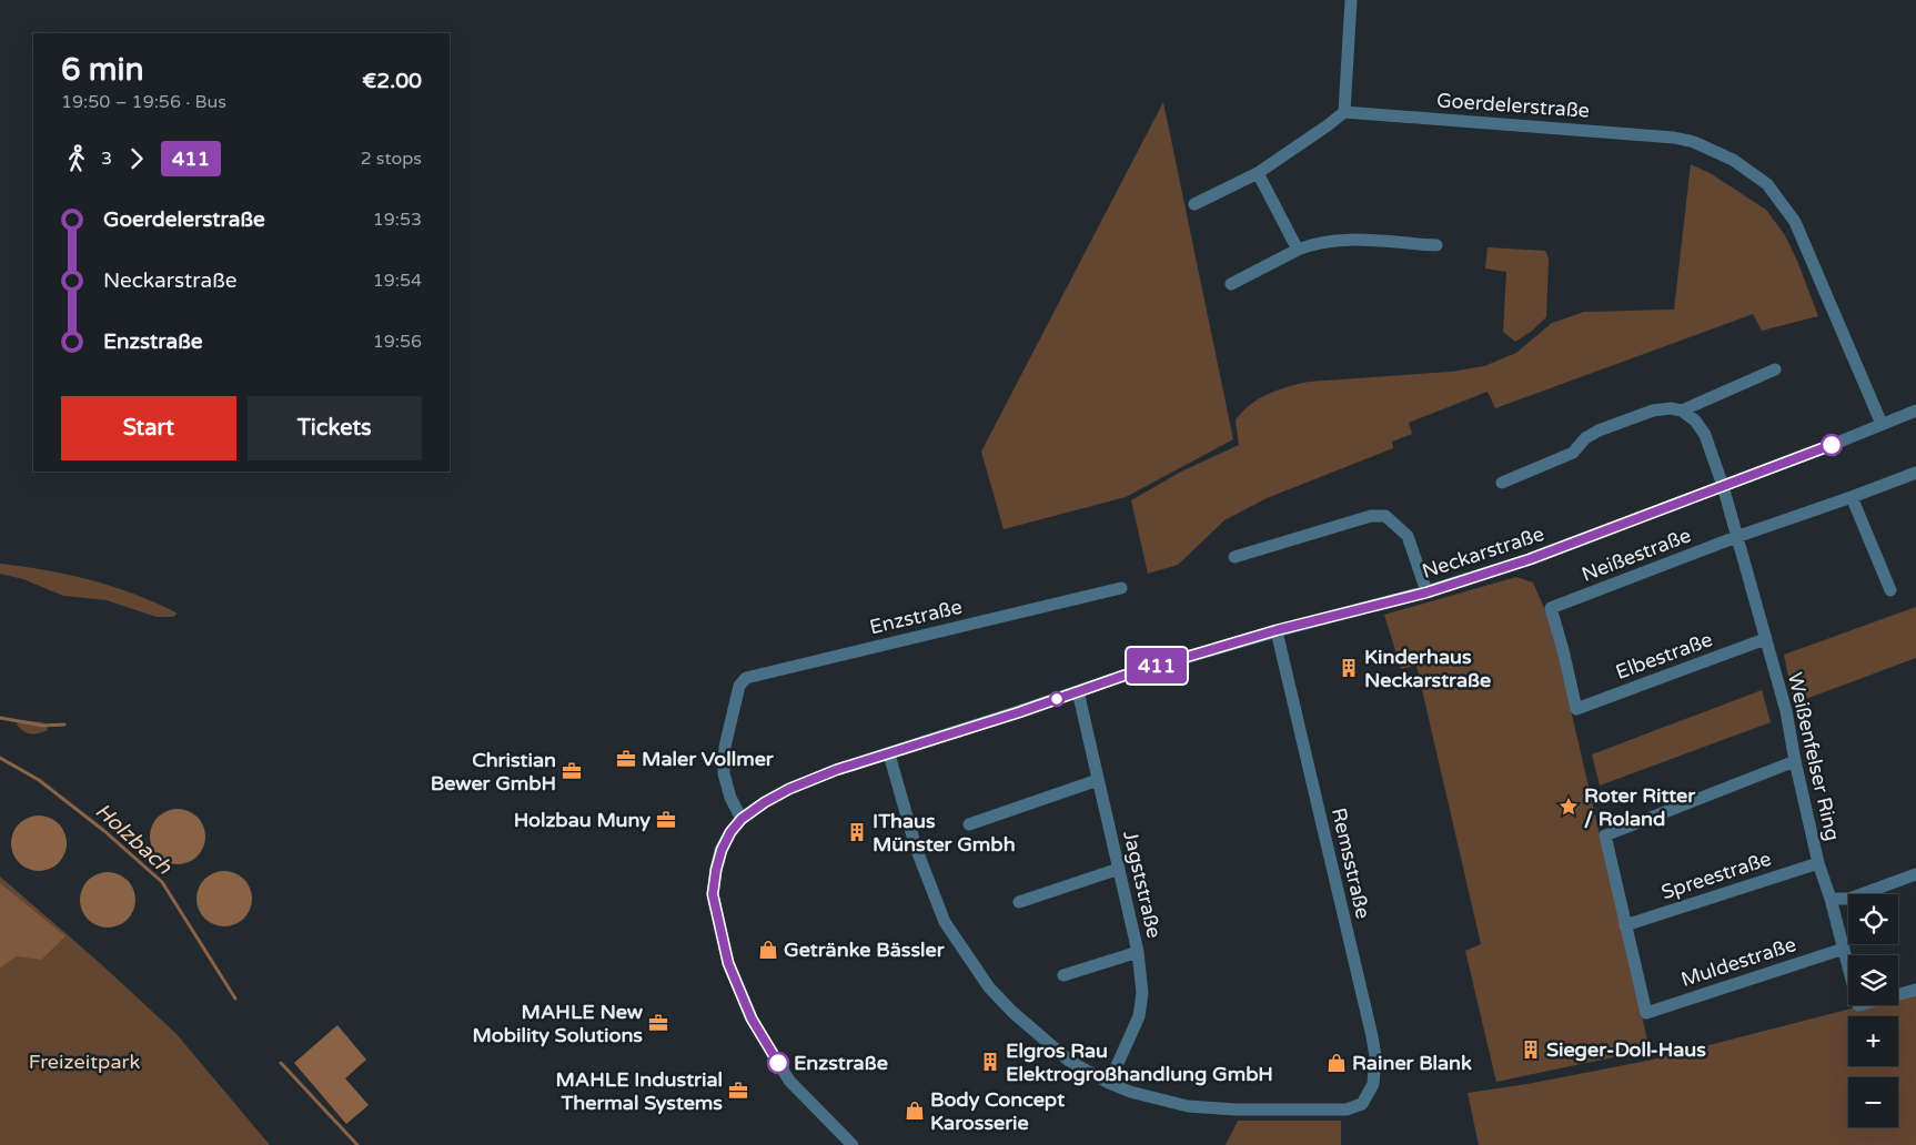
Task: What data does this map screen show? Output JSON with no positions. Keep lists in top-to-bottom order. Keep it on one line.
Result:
{"streets":{"street":["Goerdelerstraße","Neckarstraße","Neißestraße","Enzstraße","Elbestraße","Weißenfelser Ring","Remsstraße","Spreestraße","Jagststraße","Muldestraße"]},"crossings":[["Goerdelerstraße","Neckarstraße"],["Neckarstraße","Enzstraße"],["Neckarstraße","Weißenfelser Ring"],["Neckarstraße","Remsstraße"],["Neckarstraße","Jagststraße"],["Neißestraße","Elbestraße"],["Neißestraße","Weißenfelser Ring"],["Elbestraße","Weißenfelser Ring"],["Weißenfelser Ring","Spreestraße"],["Weißenfelser Ring","Muldestraße"],["Remsstraße","Jagststraße"],["Spreestraße","Muldestraße"]],"water":["Holzbach"],"parks":["Freizeitpark"],"places":{"building":["Kinderhaus Neckarstraße","IThaus Münster Gmbh","Sieger-Doll-Haus","Elgros Rau Elektrogroßhandlung GmbH"],"office":["Maler Vollmer","Christian Bewer GmbH","Holzbau Muny","MAHLE New Mobility Solutions","MAHLE Industrial Thermal Systems"],"place":["Roter Ritter / Roland"],"shop":["Getränke Bässler","Rainer Blank","Body Concept Karosserie"],"other":["Enzstraße"]},"lines":["bus line 411"],"page":{"on_map":"411","heading":["6 min","19:50 – 19:56 · Bus","€2.00"],"legs":["3","411","2 stops"],"list":[{"name":"Goerdelerstraße","value":"19:53"},{"name":"Neckarstraße","value":"19:54"},{"name":"Enzstraße","value":"19:56"}],"buttons":["Start","Tickets"],"map_buttons":["+","−"]}}
